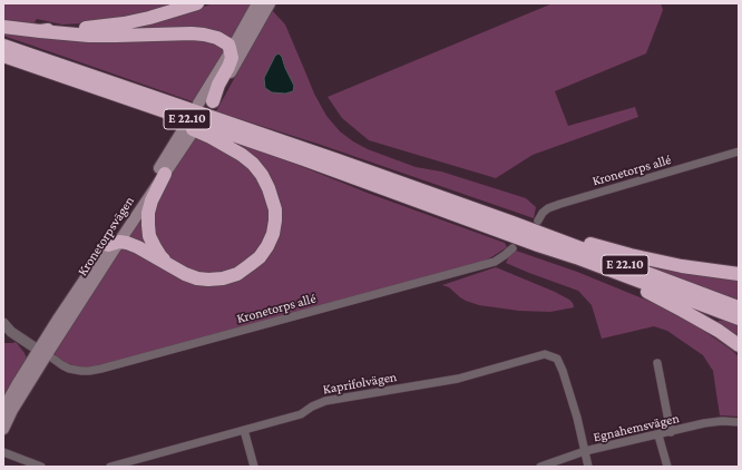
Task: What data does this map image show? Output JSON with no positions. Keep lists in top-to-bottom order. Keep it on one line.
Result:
{"streets":{"highway":["E 22.10"],"main road":["Kronetorpsvägen"],"street":["Kronetorps allé","Kaprifolvägen","Egnahemsvägen"]},"crossings":[["Kronetorps allé","Kronetorpsvägen"],["Kaprifolvägen","Egnahemsvägen"]]}
